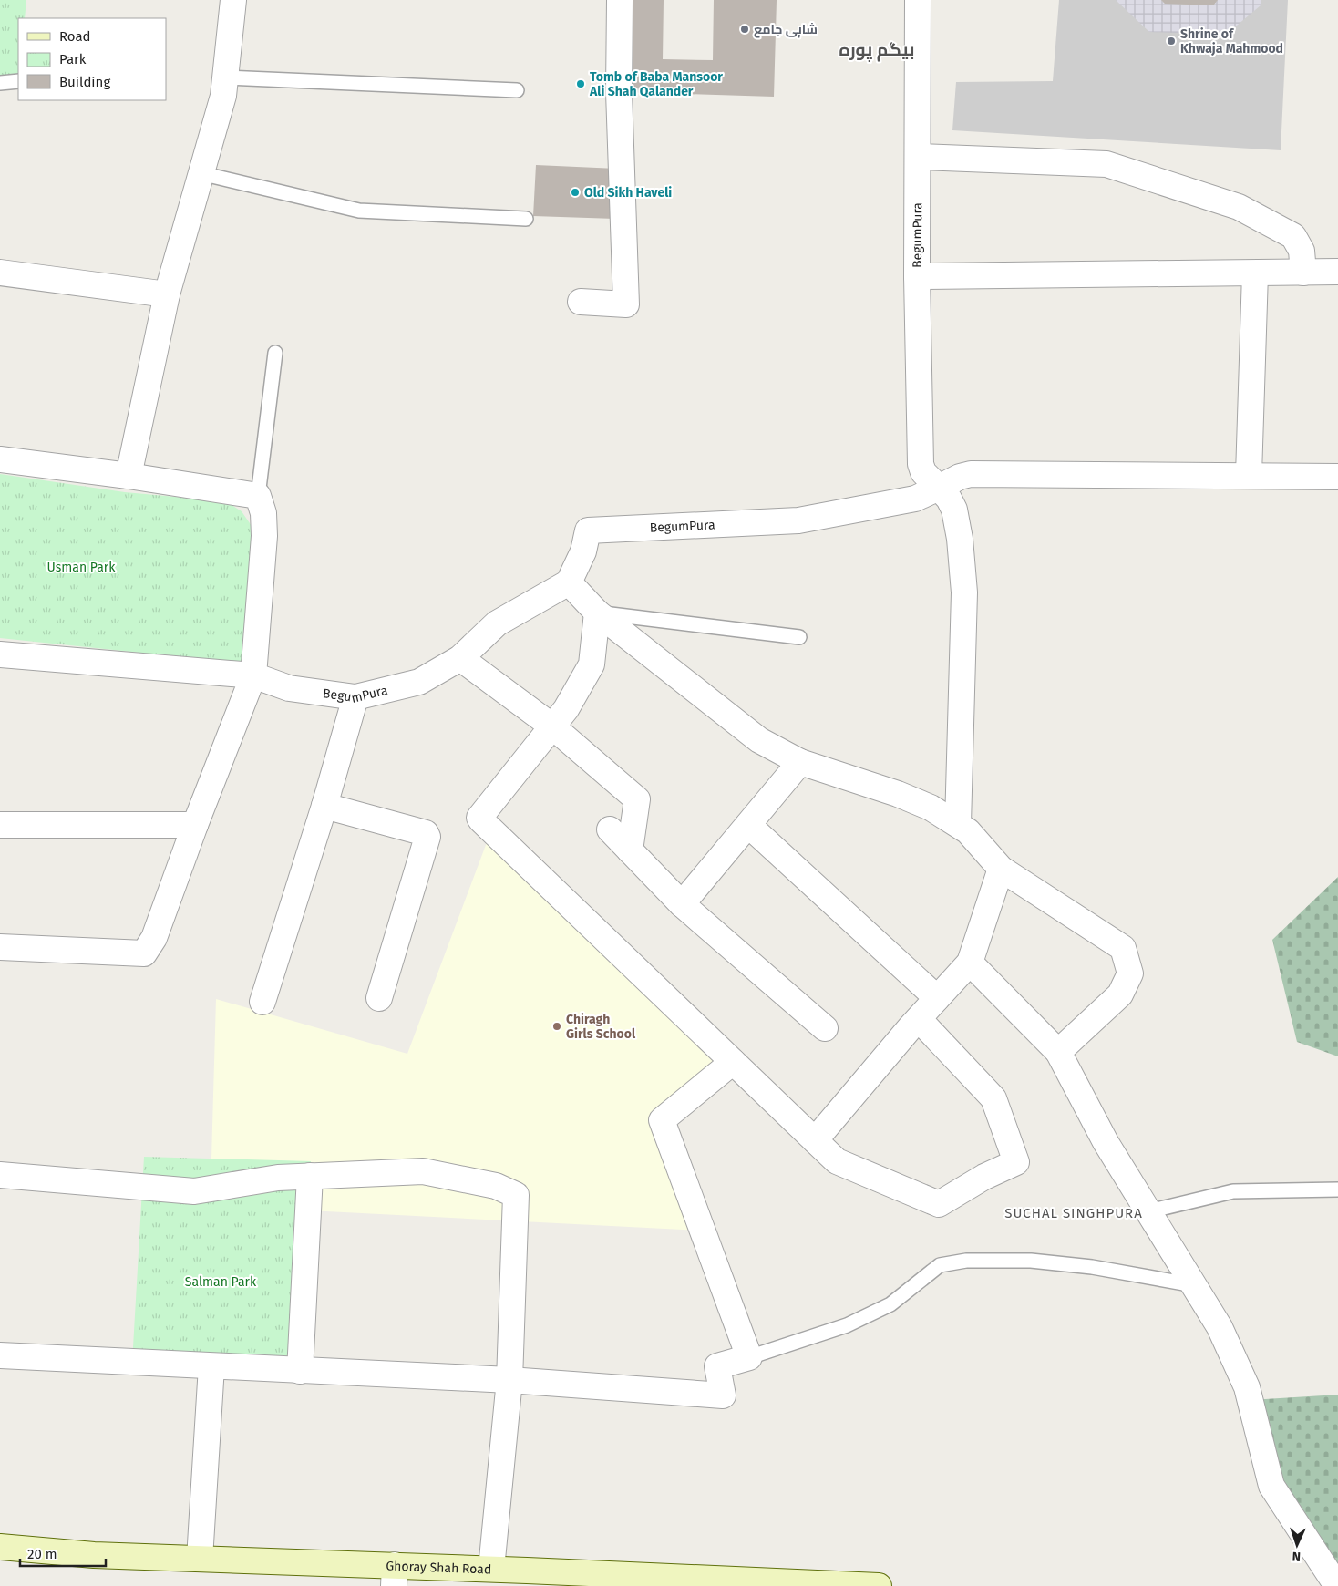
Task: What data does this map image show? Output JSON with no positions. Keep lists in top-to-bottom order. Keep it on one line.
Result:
{"streets":{"main road":["Ghoray Shah Road"],"street":["BegumPura"]},"districts":["بیگم پورہ","SUCHAL SINGHPURA"],"parks":["Usman Park","Salman Park"],"places":["شاہی جامع","Shrine of Khwaja Mahmood","Tomb of Baba Mansoor Ali Shah Qalander","Old Sikh Haveli","Chiragh Girls School"],"legend":["Road","Park","Building"],"scale_bar":"20 m","north":"bottom"}
